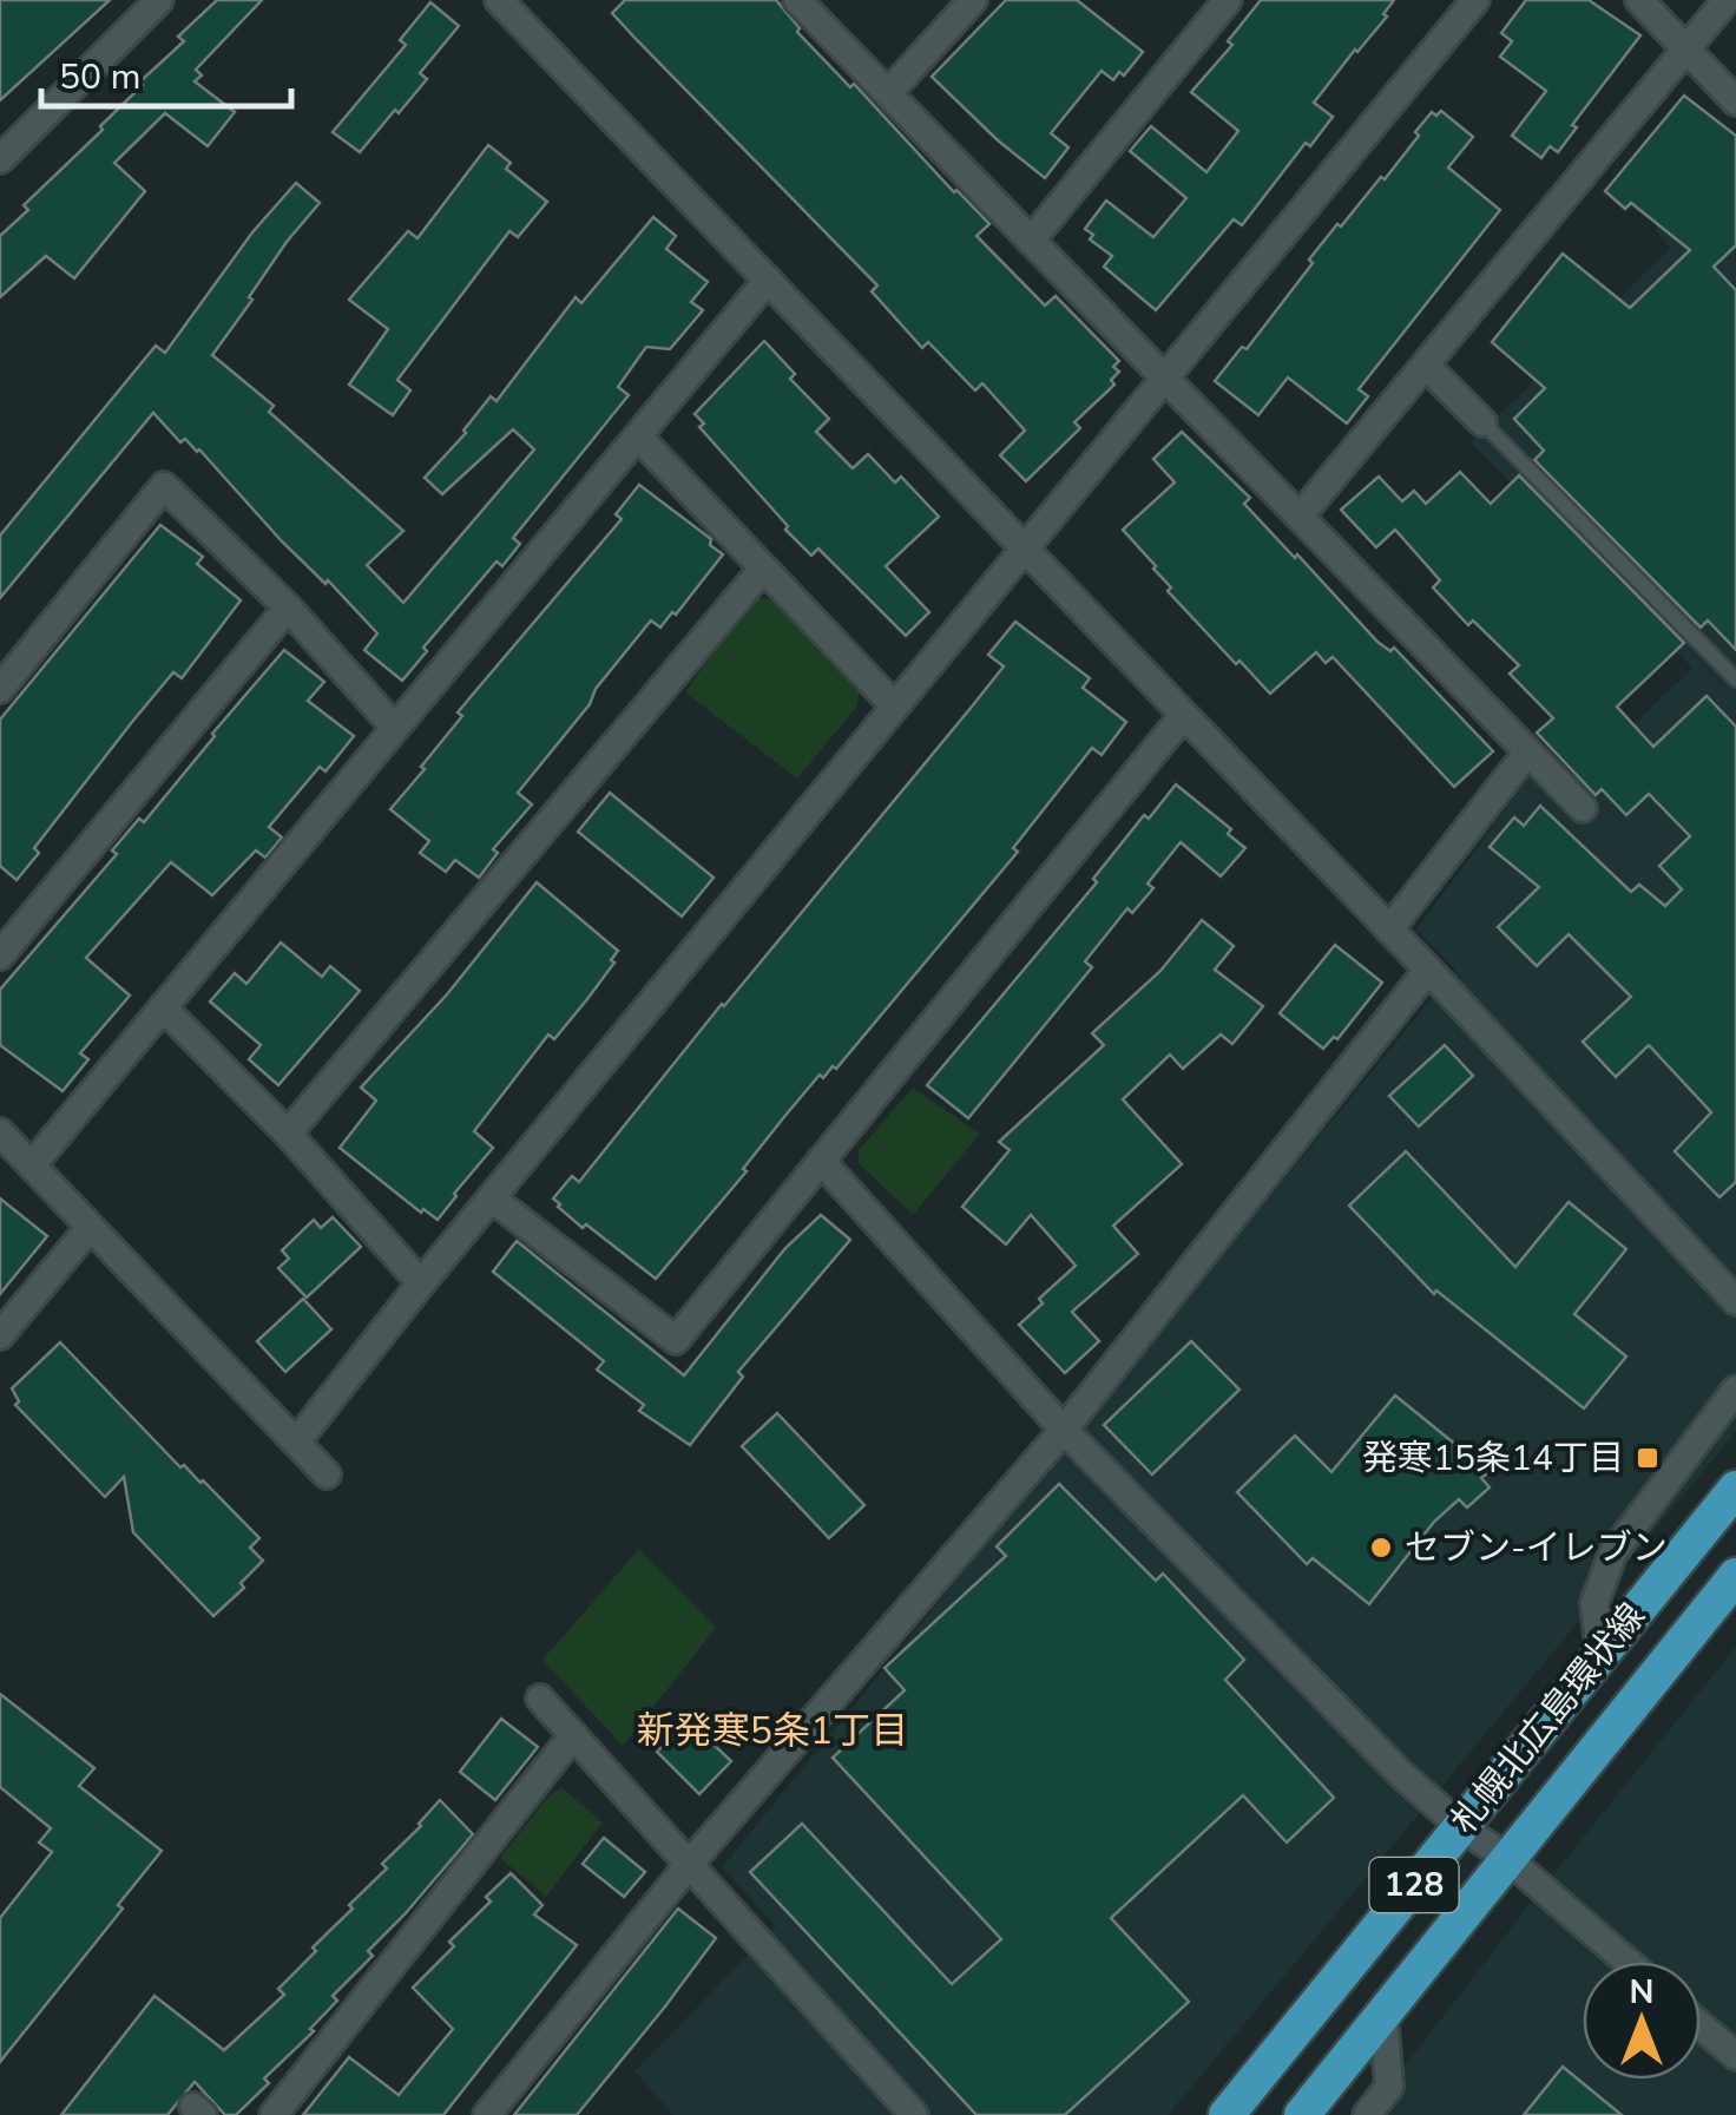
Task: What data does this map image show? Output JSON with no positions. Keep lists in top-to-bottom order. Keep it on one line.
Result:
{"streets":{"main road":["札幌北広島環状線","128"]},"districts":["新発寒5条1丁目"],"places":{"transit":["発寒15条14丁目"],"other":["セブン-イレブン"]},"scale_bar":"50 m","north":"top"}
